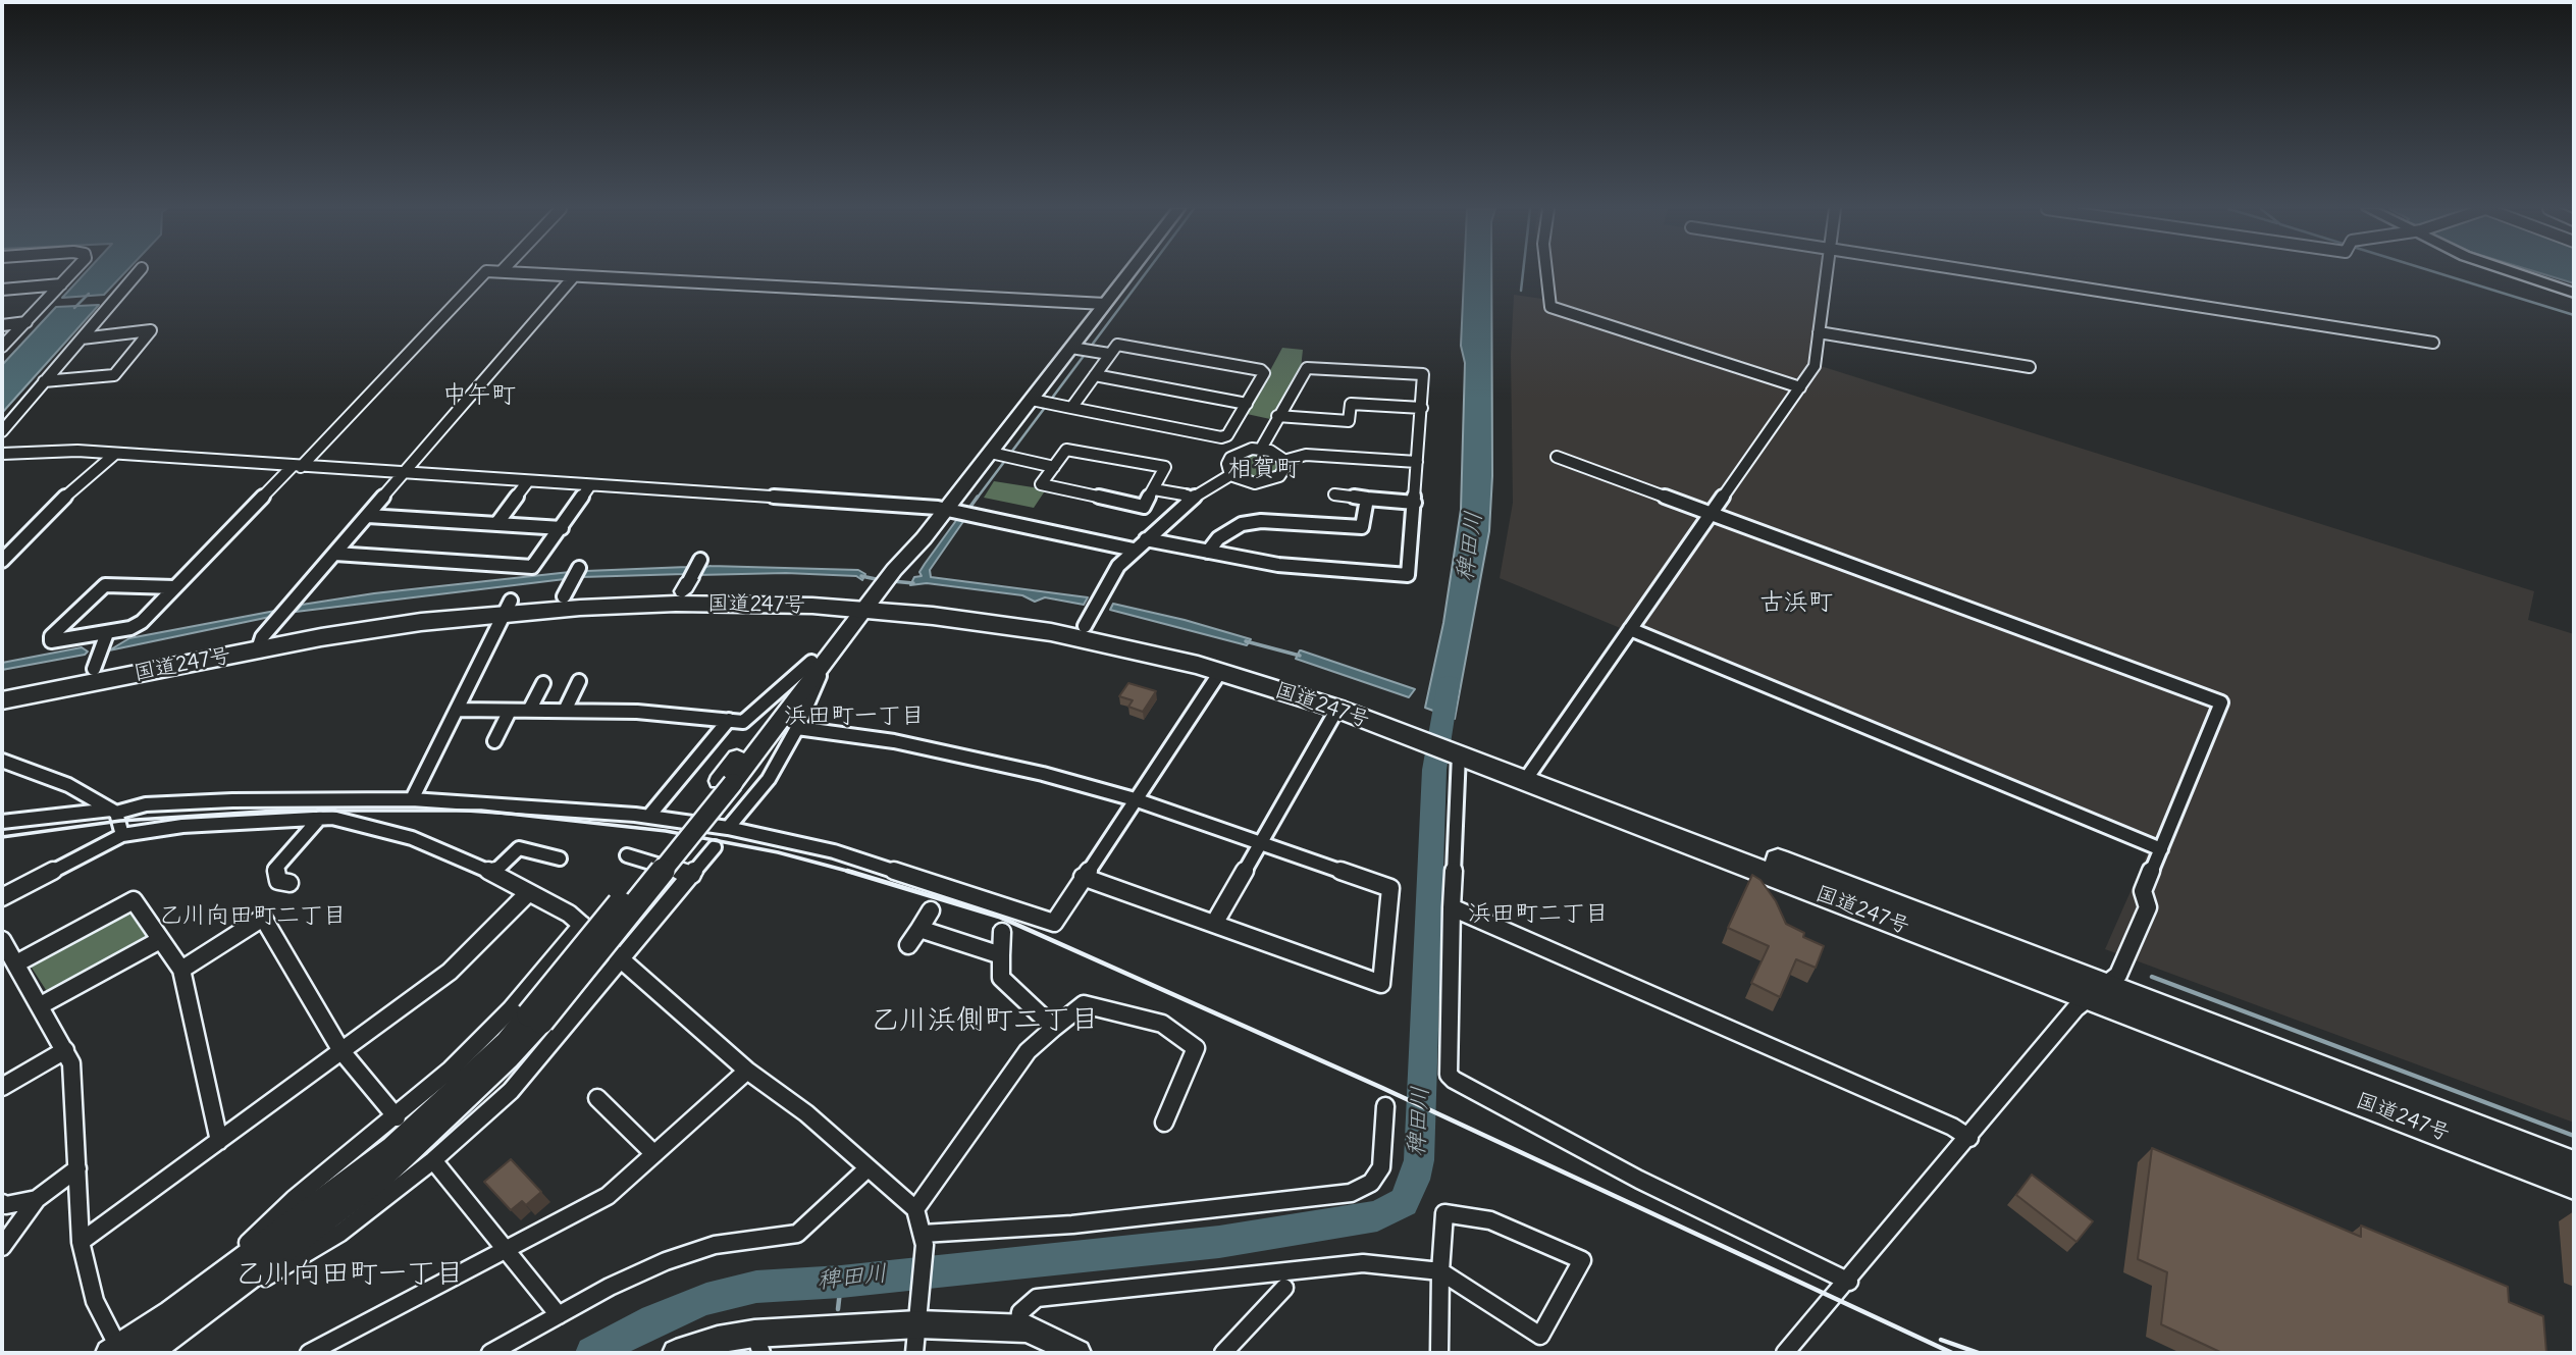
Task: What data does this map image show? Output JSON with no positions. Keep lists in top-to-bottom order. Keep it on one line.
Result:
{"streets":{"highway":["国道247号"]},"districts":["中午町","相賀町","古浜町","浜田町一丁目","浜田町二丁目","乙川向田町二丁目","乙川浜側町二丁目","乙川向田町一丁目"],"water":["稗田川"]}
